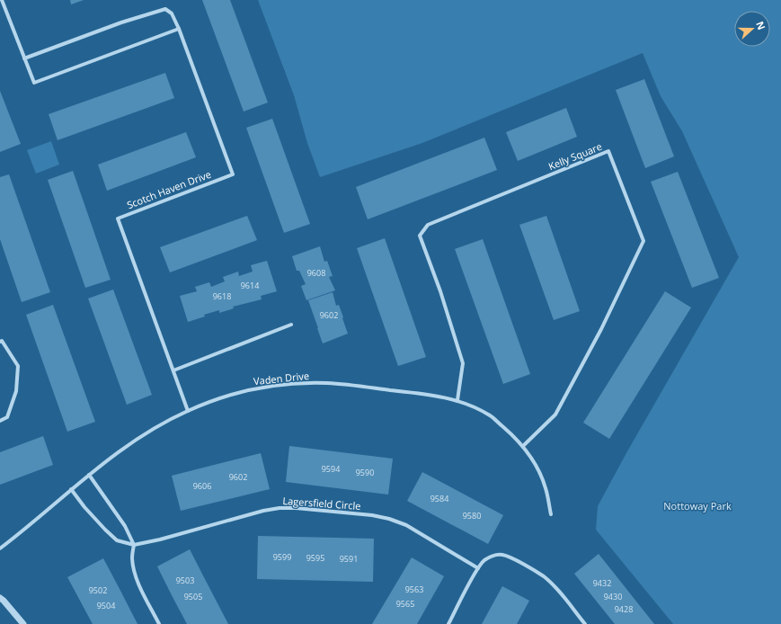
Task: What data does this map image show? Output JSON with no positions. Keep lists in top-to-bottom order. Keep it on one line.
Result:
{"streets":{"street":["Kelly Square","Scotch Haven Drive","Vaden Drive","Lagersfield Circle"]},"crossings":[["Kelly Square","Vaden Drive"],["Scotch Haven Drive","Vaden Drive"],["Vaden Drive","Lagersfield Circle"]],"parks":["Nottoway Park"],"house_numbers":["9608","9614","9618","9602","9594","9590","9602","9606","9584","9580","9599","9595","9591","9503","9432","9563","9502","9505","9430","9565","9504","9428"],"north":"right"}
